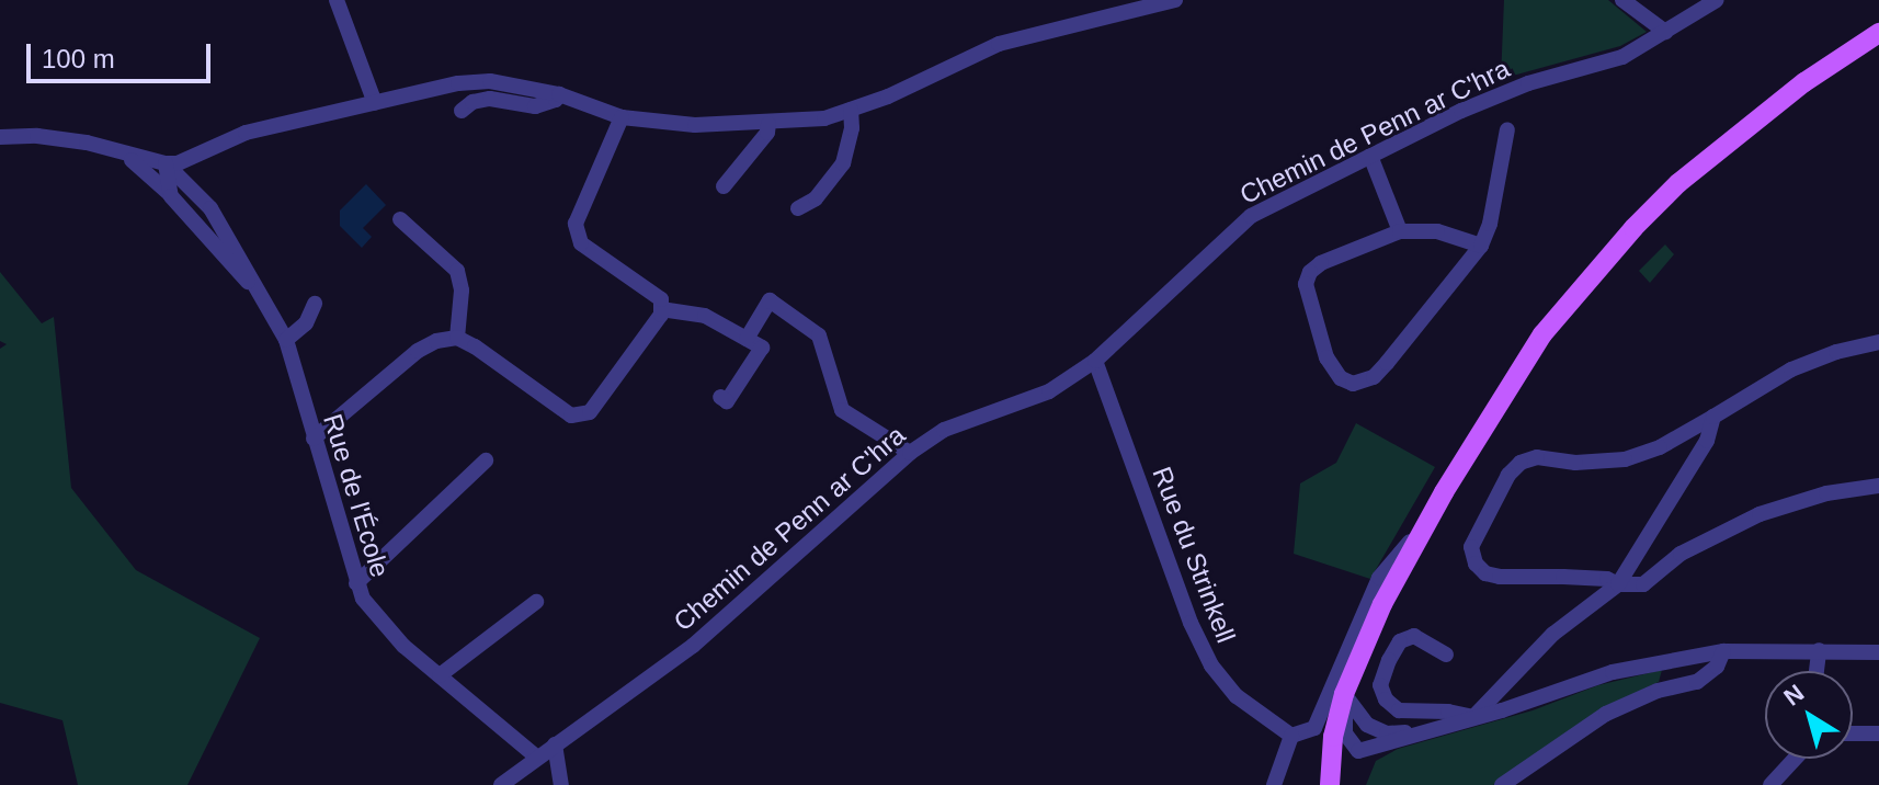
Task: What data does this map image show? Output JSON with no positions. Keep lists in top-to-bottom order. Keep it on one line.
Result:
{"streets":{"street":["Chemin de Penn ar C'hra","Rue de l'École","Rue du Strinkell"]},"crossings":[["Chemin de Penn ar C'hra","Rue de l'École"],["Chemin de Penn ar C'hra","Rue du Strinkell"]],"scale_bar":"100 m","north":"top left"}
